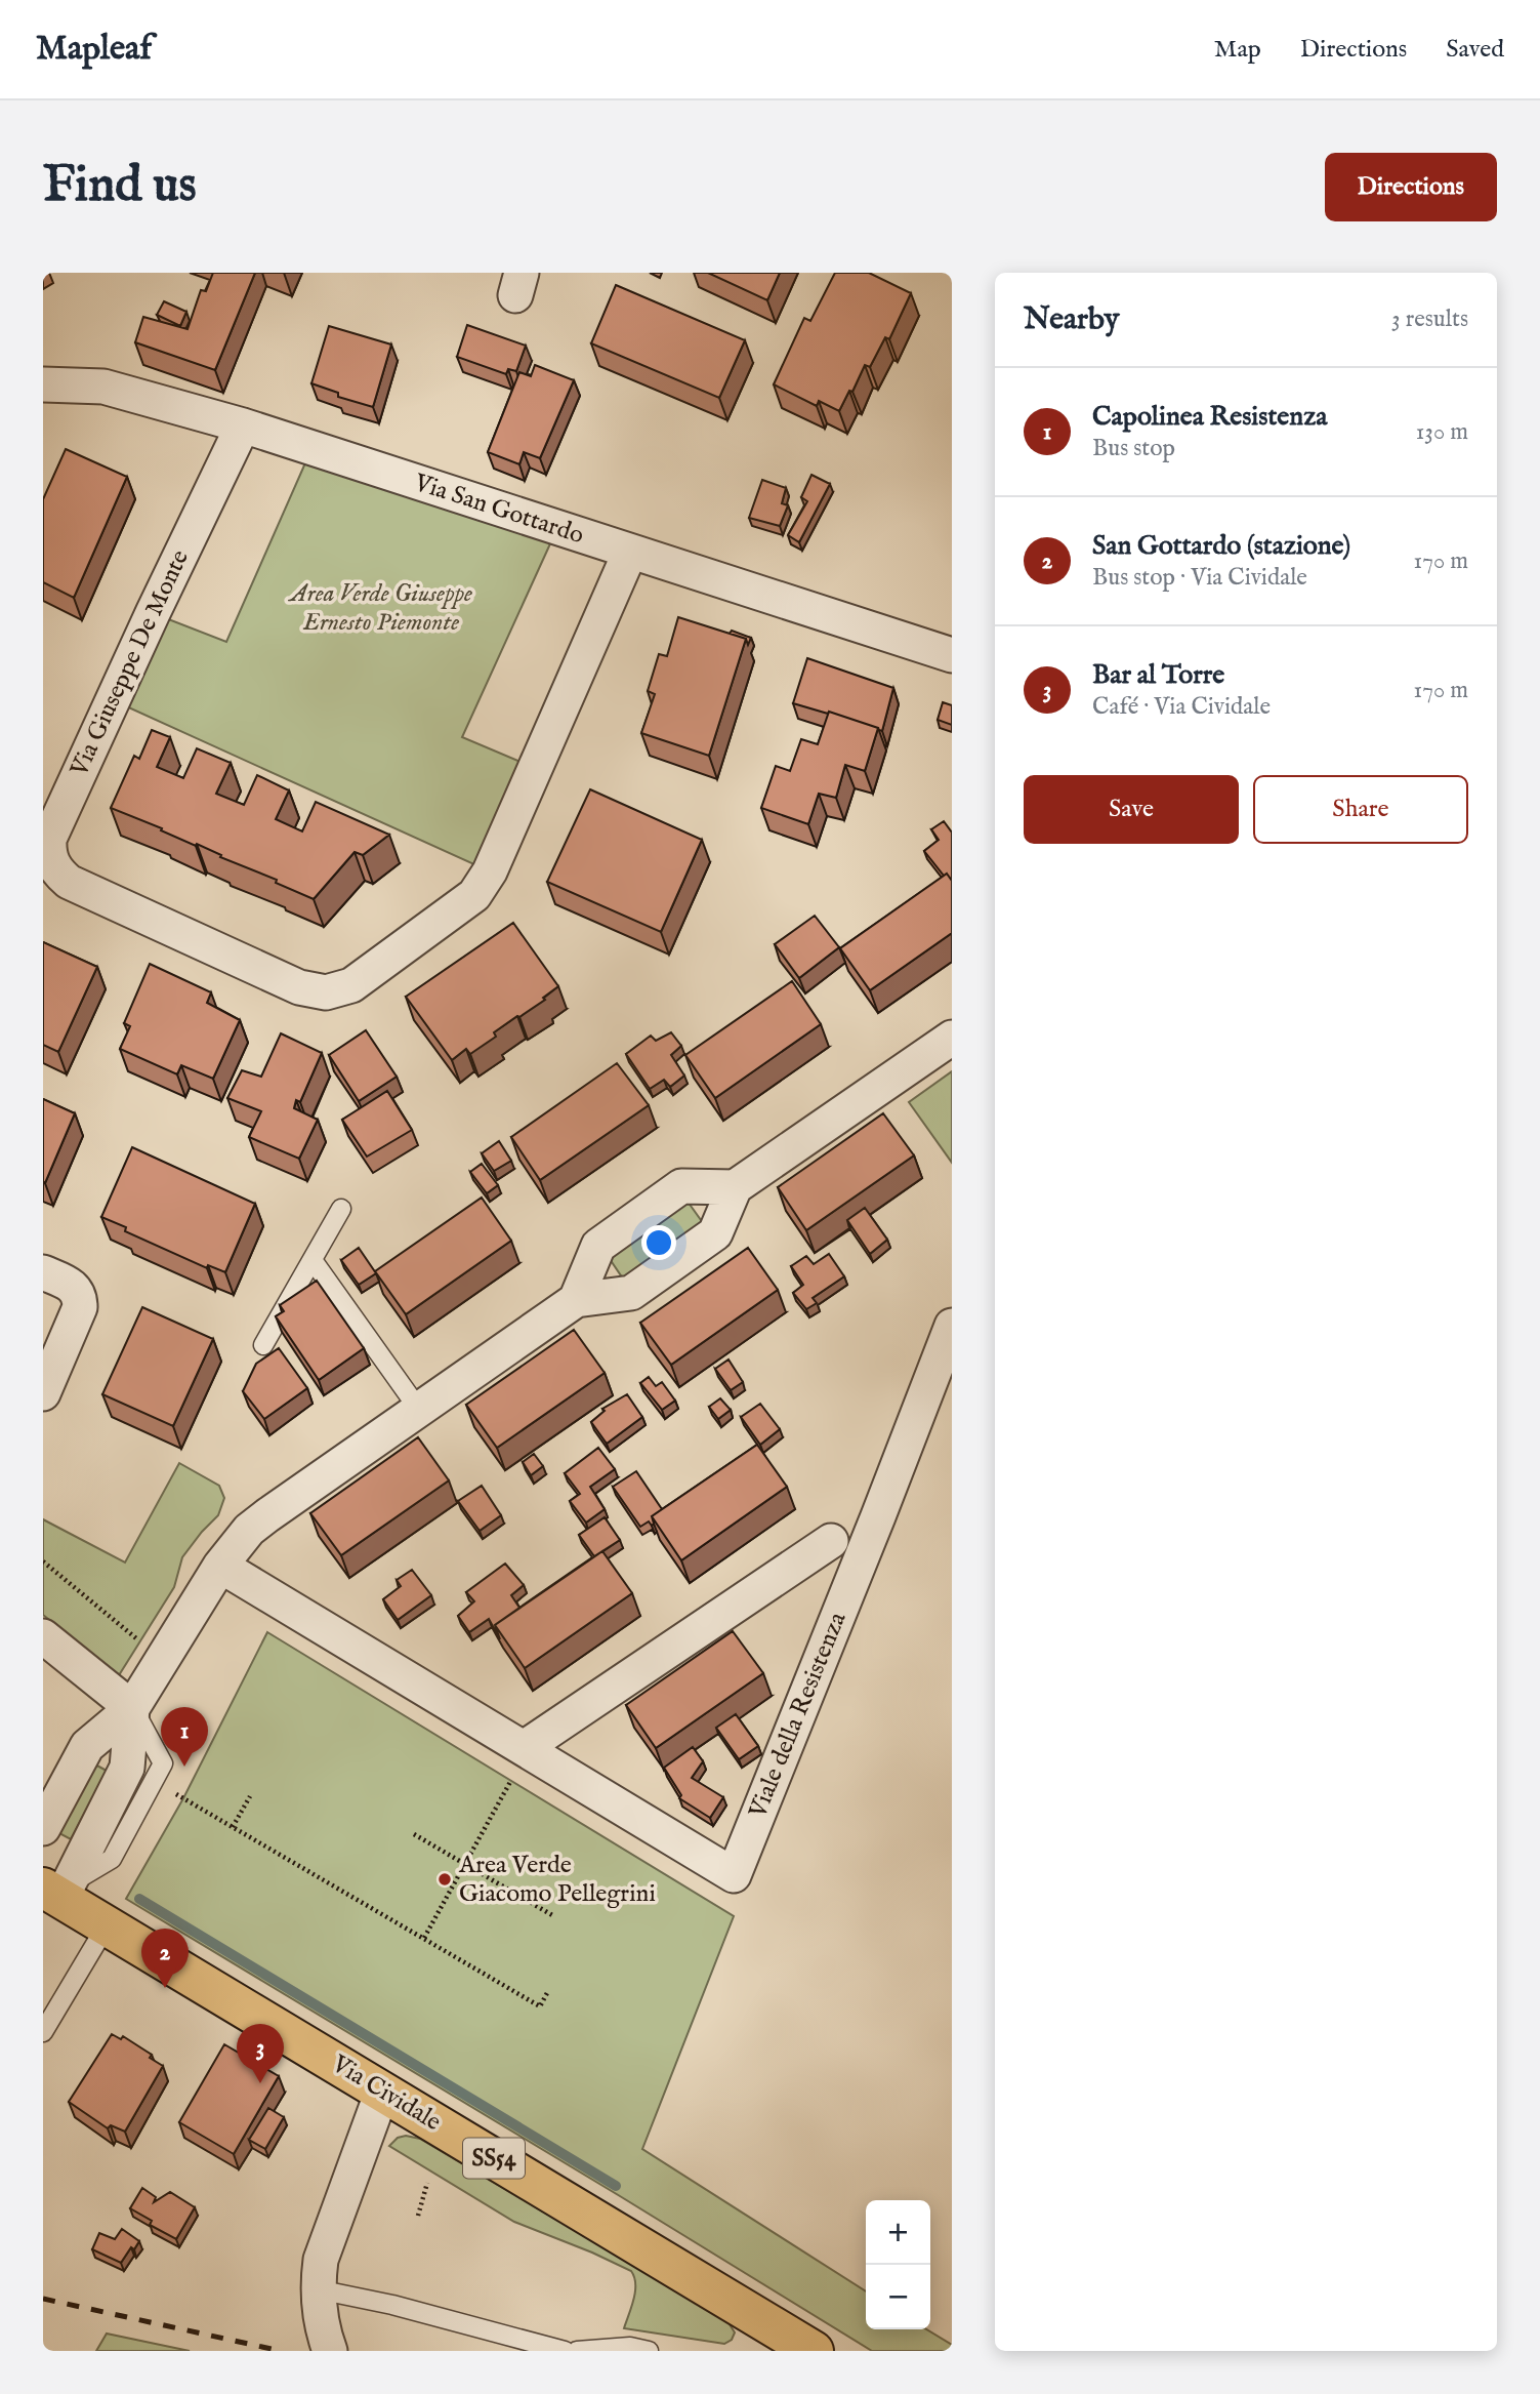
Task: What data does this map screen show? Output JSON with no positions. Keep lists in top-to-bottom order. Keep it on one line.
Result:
{"streets":{"main road":["Via Cividale","SS54"],"street":["Via San Gottardo","Via Giuseppe De Monte","Viale della Resistenza"]},"crossings":[["Via San Gottardo","Via Giuseppe De Monte"]],"parks":["Area Verde Giuseppe Ernesto Piemonte"],"places":["Area Verde Giacomo Pellegrini"],"page":{"header":"Mapleaf","nav":["Map","Directions","Saved"],"buttons":["Directions",["Save","Share"]],"title":"Find us","heading":["Nearby","3 results"],"list":[{"mark":"1","name":"Capolinea Resistenza","note":"Bus stop","value":"130 m"},{"mark":"2","name":"San Gottardo (stazione)","note":"Bus stop · Via Cividale","value":"170 m"},{"mark":"3","name":"Bar al Torre","note":"Café · Via Cividale","value":"170 m"}],"pins":["1","2","3"],"map_buttons":["+","−"]}}
